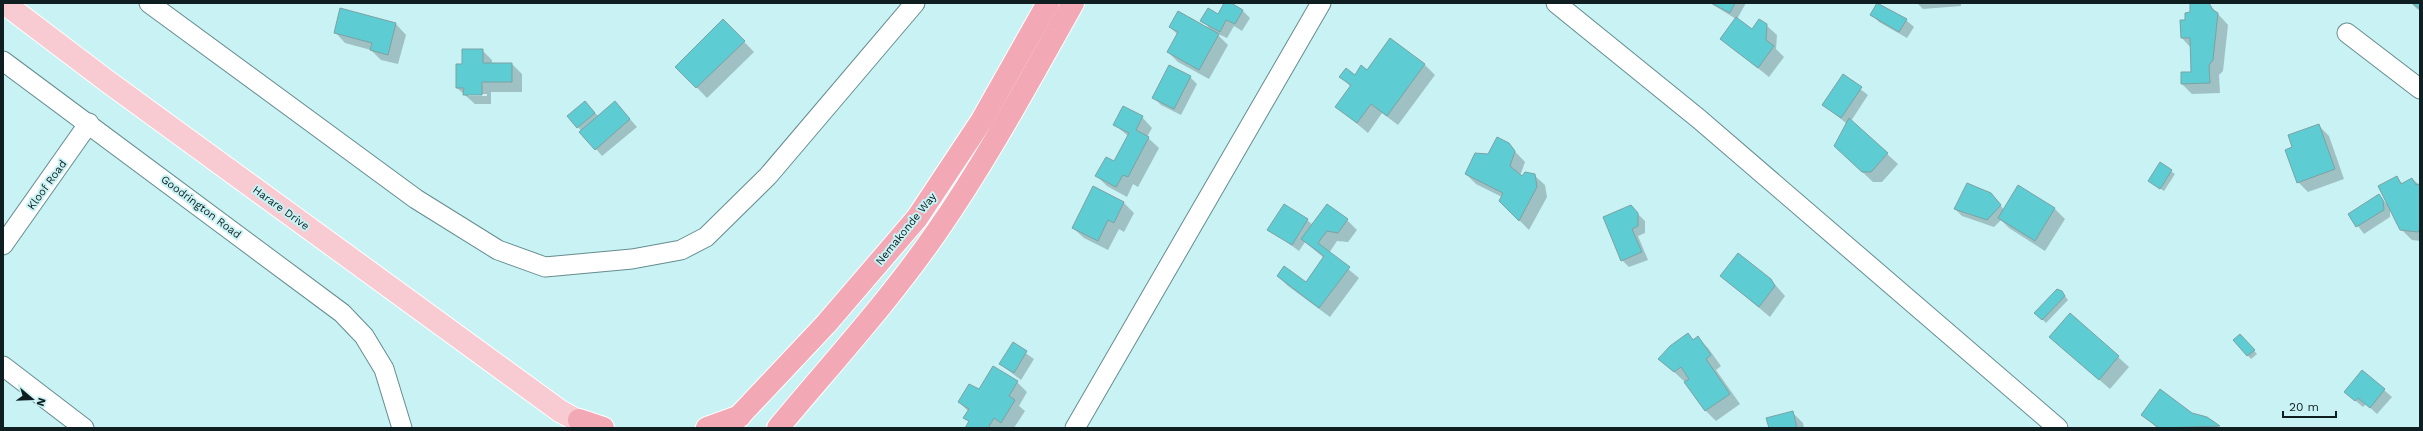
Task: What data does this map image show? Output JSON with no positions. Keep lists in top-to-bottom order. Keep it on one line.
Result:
{"streets":{"highway":["Nemakonde Way"],"main road":["Harare Drive"],"street":["Kloof Road","Goodrington Road"]},"crossings":[["Kloof Road","Goodrington Road"]],"scale_bar":"20 m","north":"right"}
